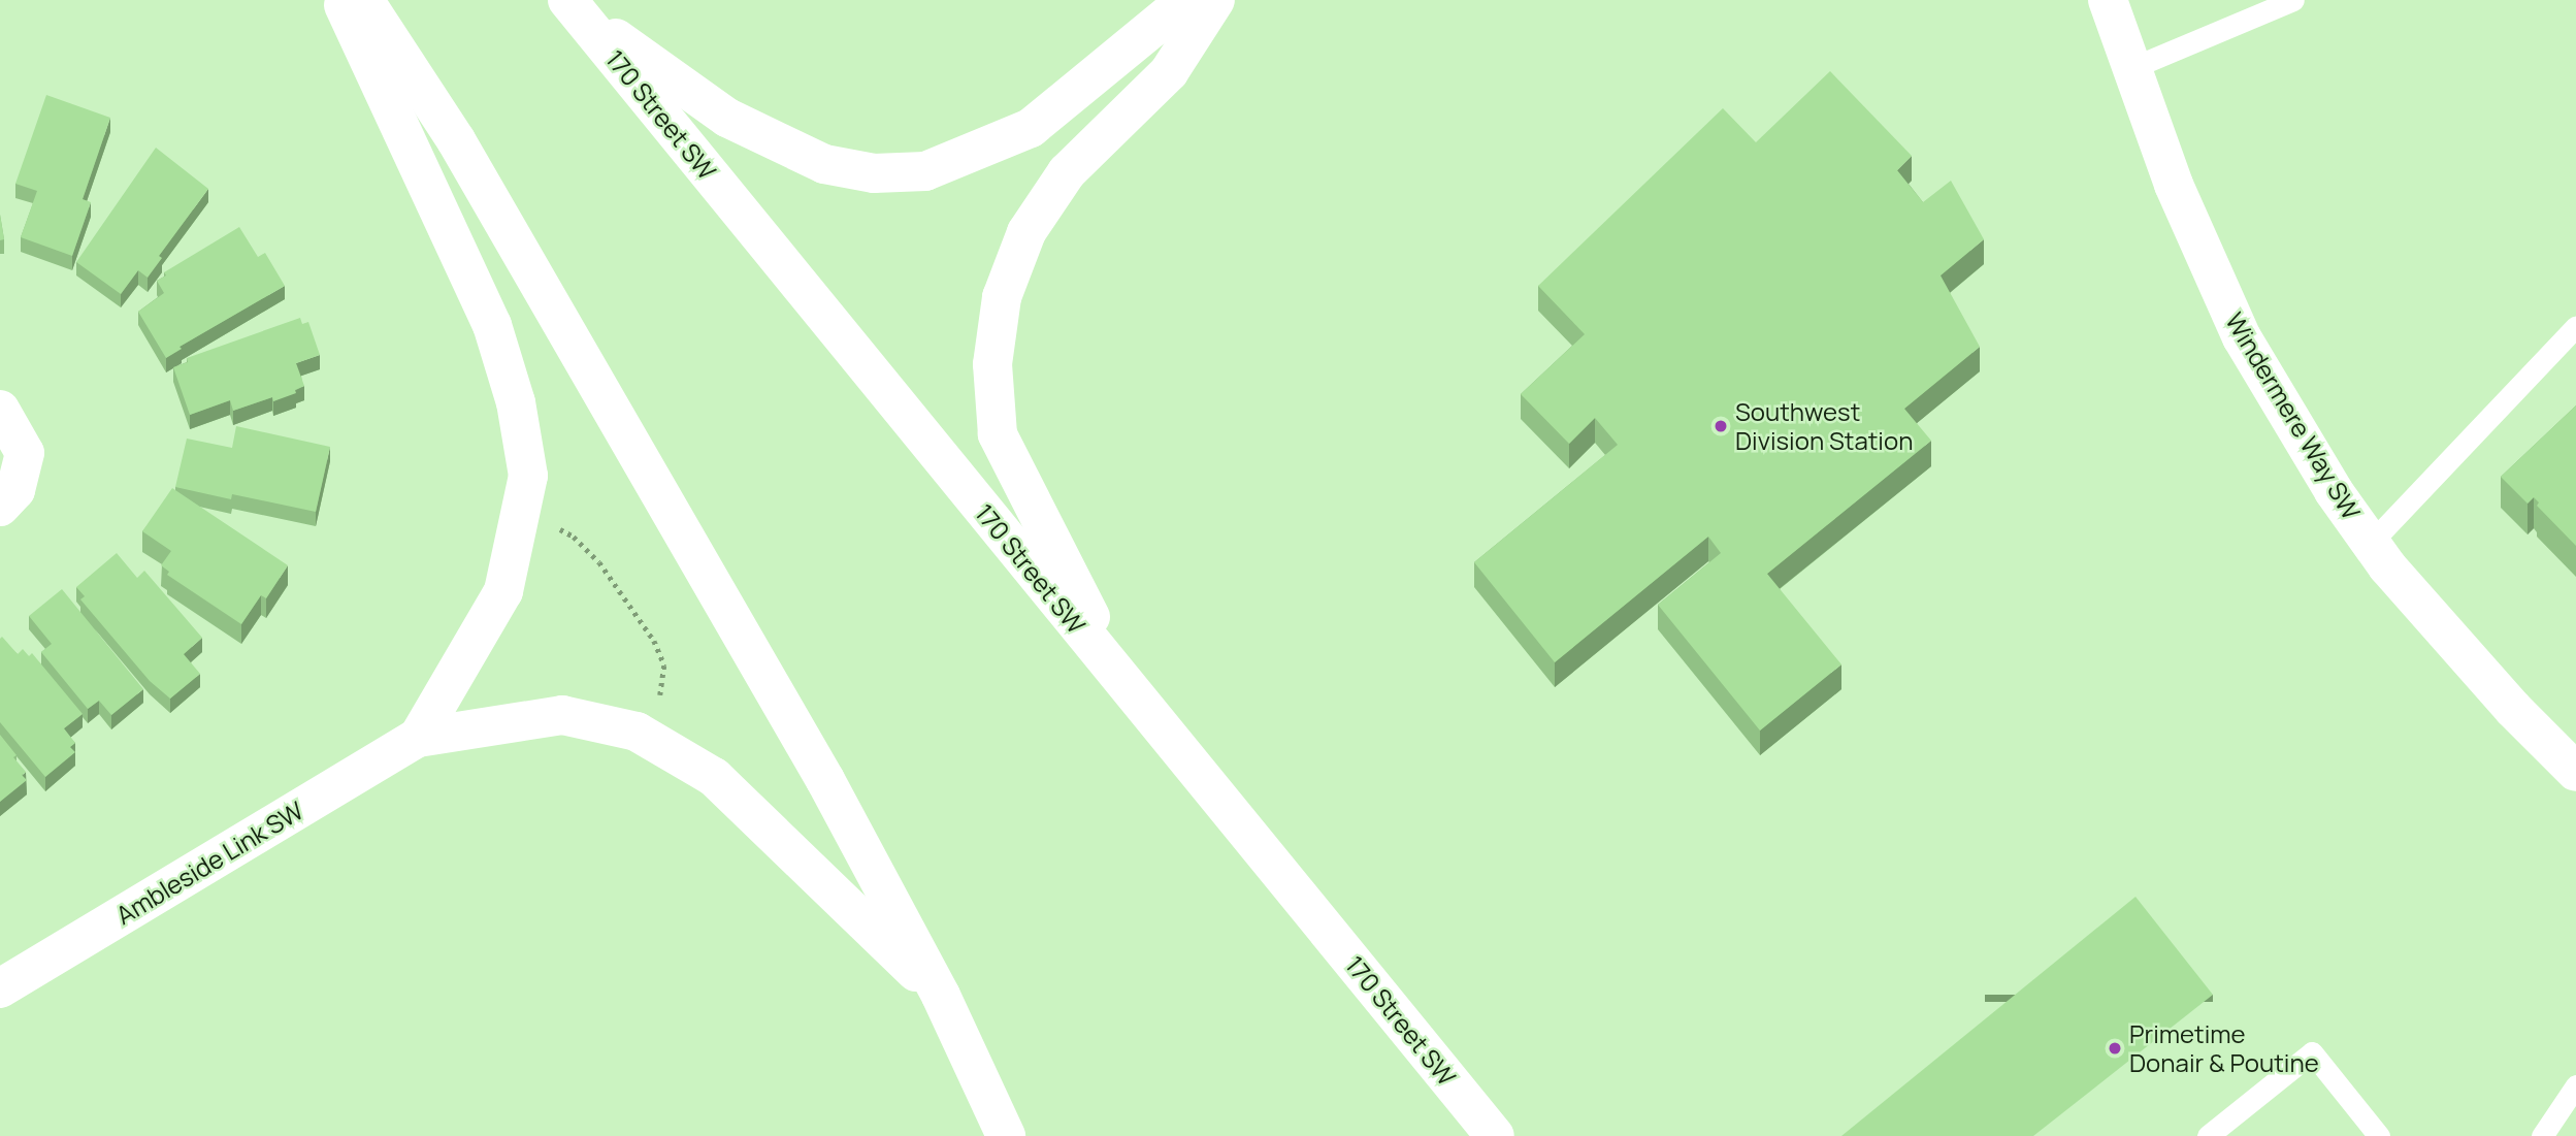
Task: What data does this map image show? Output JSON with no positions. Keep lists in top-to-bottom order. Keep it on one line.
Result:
{"streets":{"main road":["170 Street SW","Windermere Way SW","Ambleside Link SW"]},"places":["Southwest Division Station","Primetime Donair & Poutine"]}
